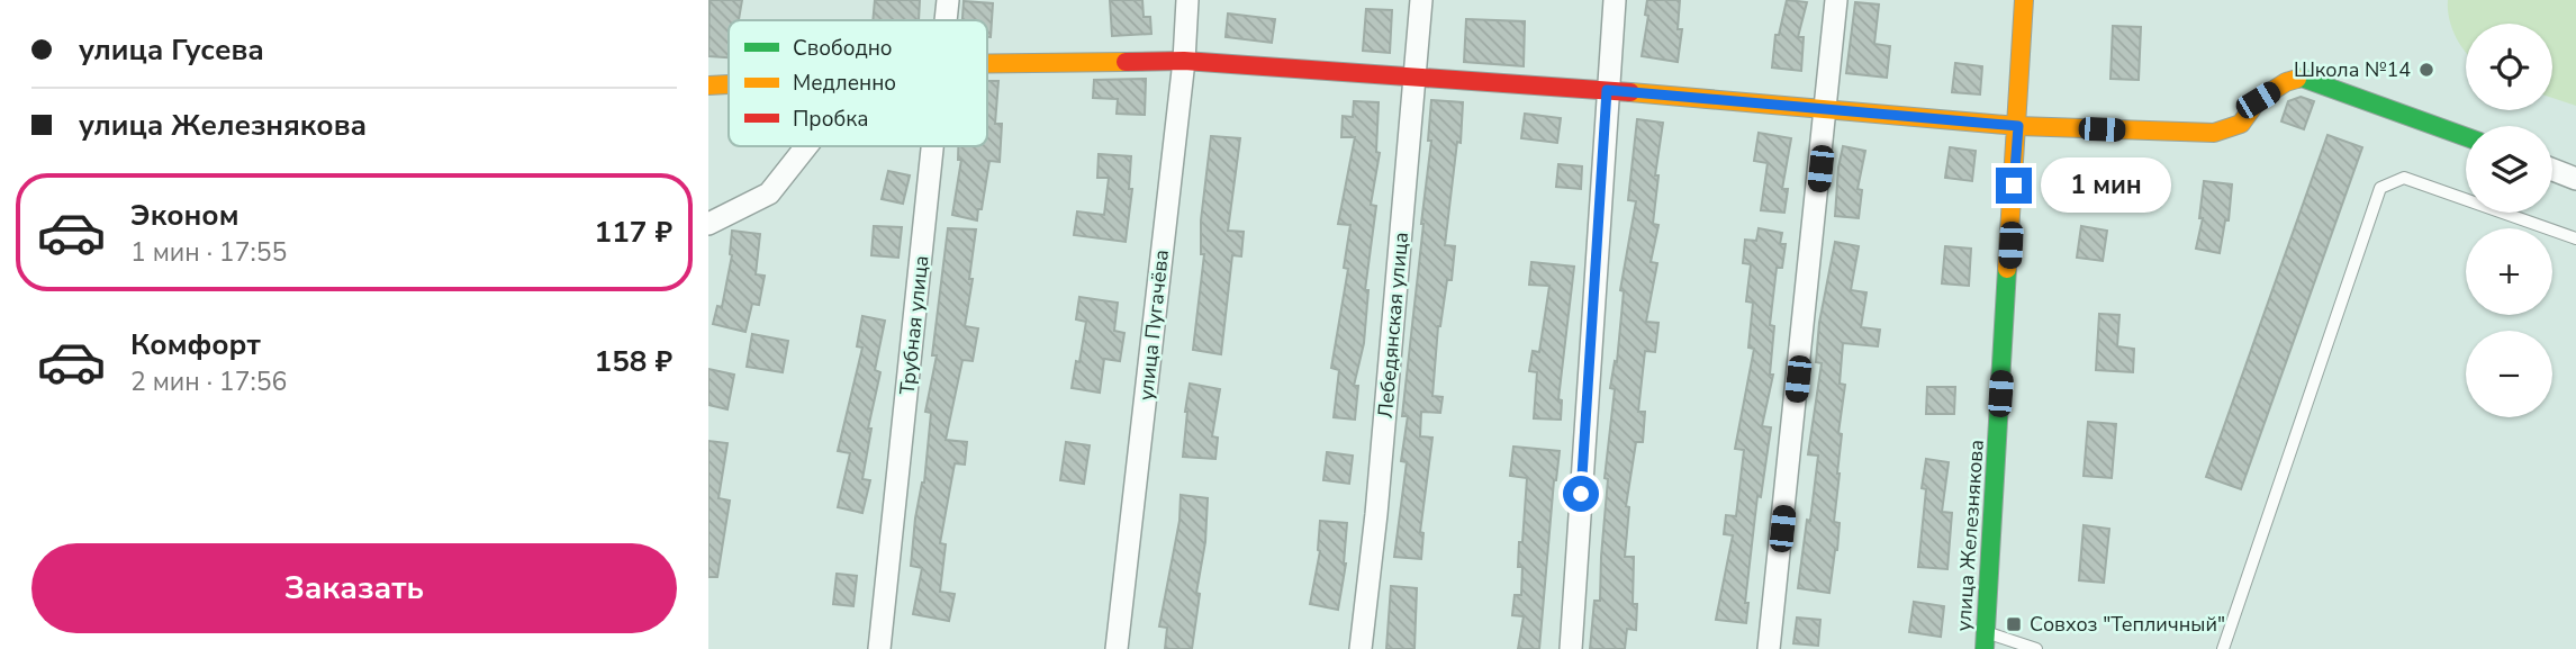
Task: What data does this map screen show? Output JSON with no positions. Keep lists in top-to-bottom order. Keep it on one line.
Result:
{"streets":{"street":["Трубная улица","улица Пугачёва","Лебедянская улица","улица Железнякова"]},"places":{"other":["Школа №14"],"transit":["Совхоз \"Тепличный\""]},"legend":["Свободно","Медленно","Пробка"],"page":{"banner":["улица Гусева","улица Железнякова"],"map_buttons":["+","−"],"bubble":"1 мин","list":[{"name":"Эконом","note":"1 мин · 17:55","value":"117 ₽"},{"name":"Комфорт","note":"2 мин · 17:56","value":"158 ₽"}],"buttons":"Заказать"}}
